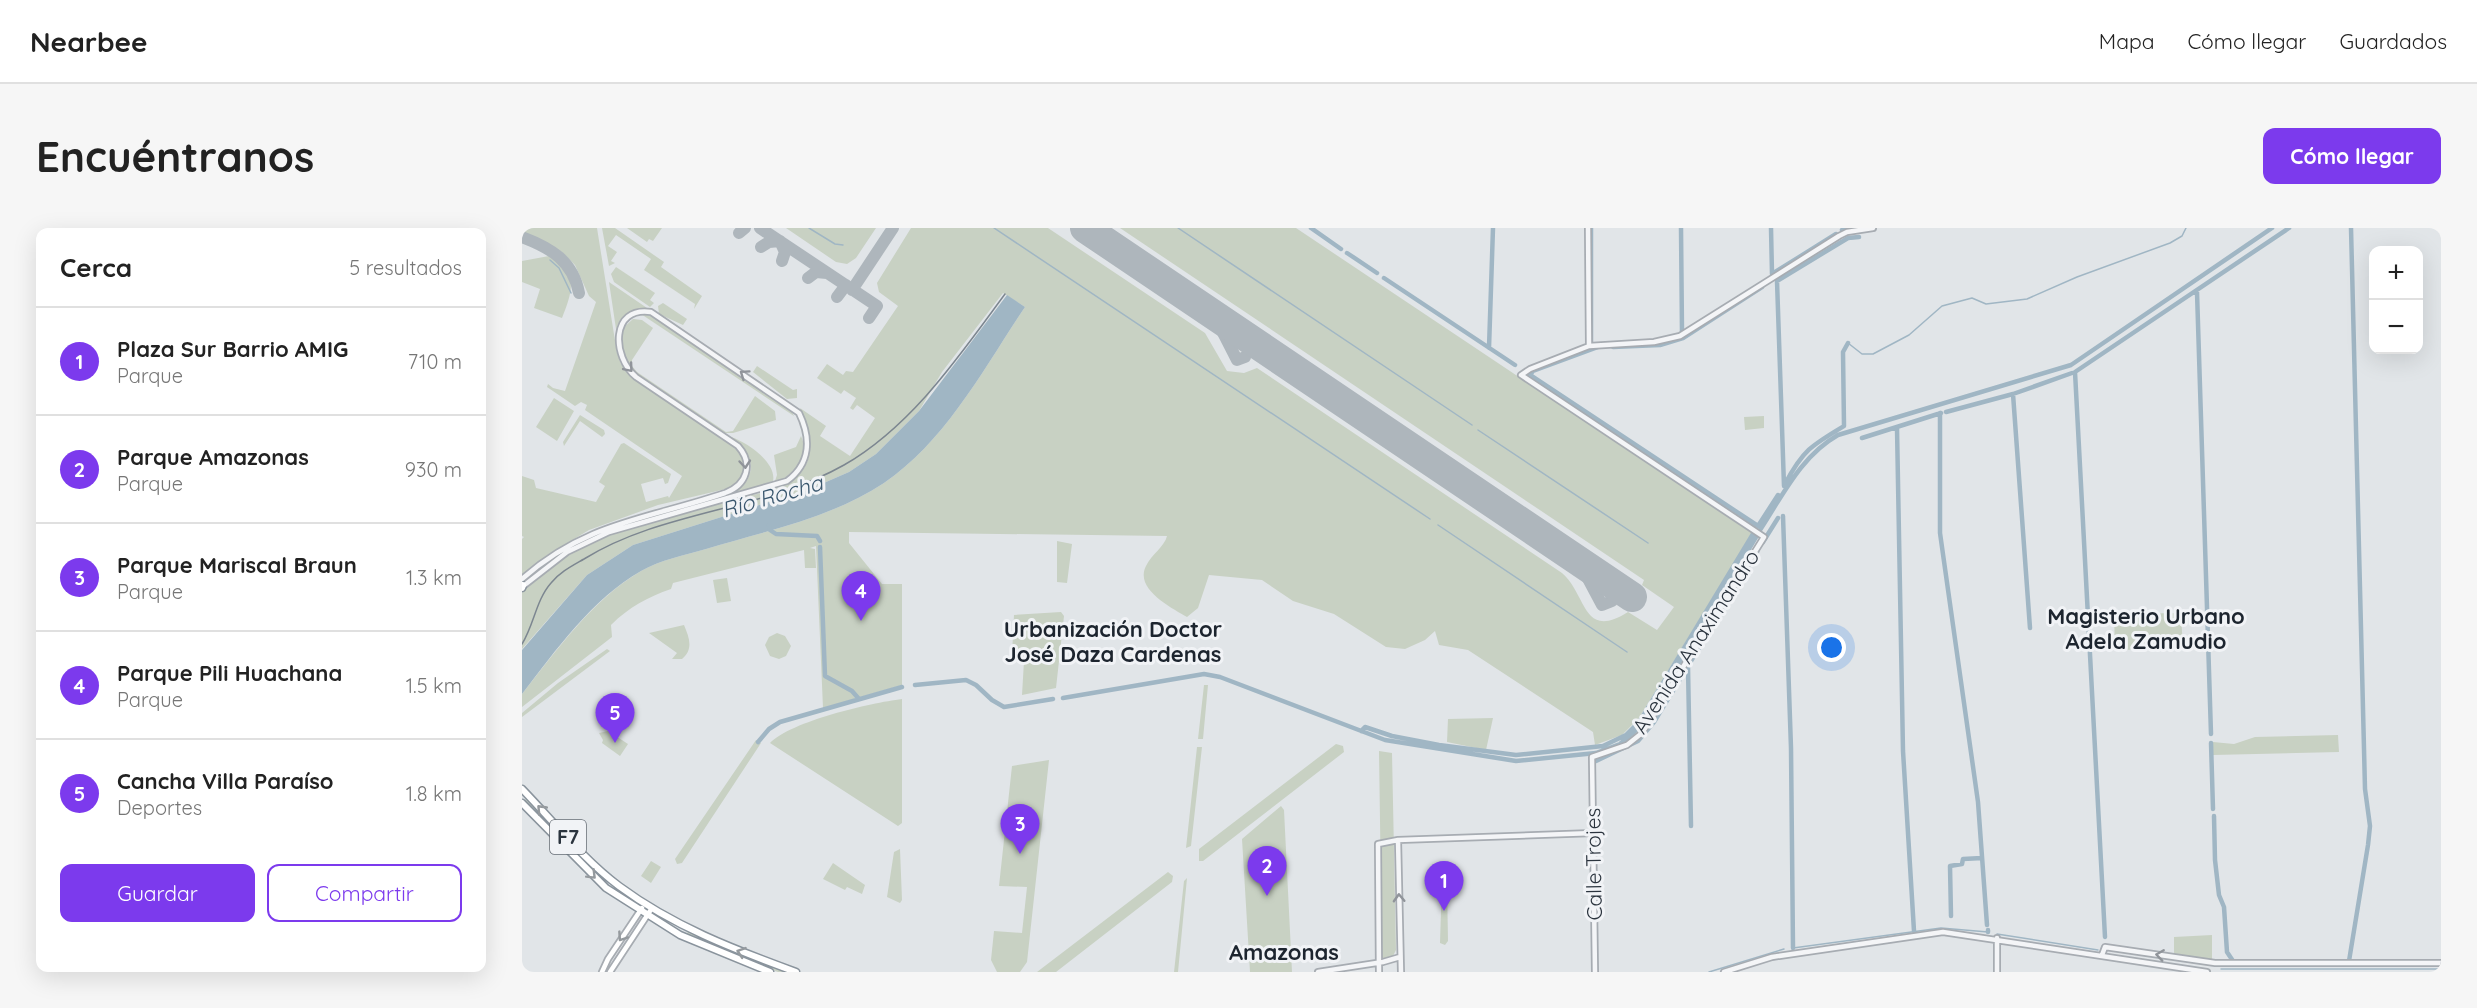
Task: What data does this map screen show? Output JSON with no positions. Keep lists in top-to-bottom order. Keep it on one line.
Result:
{"streets":{"highway":["F7"],"street":["Avenida Anaximandro","Calle Trojes"]},"crossings":[["Avenida Anaximandro","Calle Trojes"]],"districts":["Magisterio Urbano Adela Zamudio","Urbanización Doctor José Daza Cardenas","Amazonas"],"water":["Río Rocha"],"page":{"header":"Nearbee","nav":["Mapa","Cómo llegar","Guardados"],"buttons":["Cómo llegar",["Guardar","Compartir"]],"title":"Encuéntranos","heading":["Cerca","5 resultados"],"map_buttons":["+","−"],"list":[{"mark":"1","name":"Plaza Sur Barrio AMIG","note":"Parque","value":"710 m"},{"mark":"2","name":"Parque Amazonas","note":"Parque","value":"930 m"},{"mark":"3","name":"Parque Mariscal Braun","note":"Parque","value":"1.3 km"},{"mark":"4","name":"Parque Pili Huachana","note":"Parque","value":"1.5 km"},{"mark":"5","name":"Cancha Villa Paraíso","note":"Deportes","value":"1.8 km"}],"pins":["4","5","3","2","1"]}}
